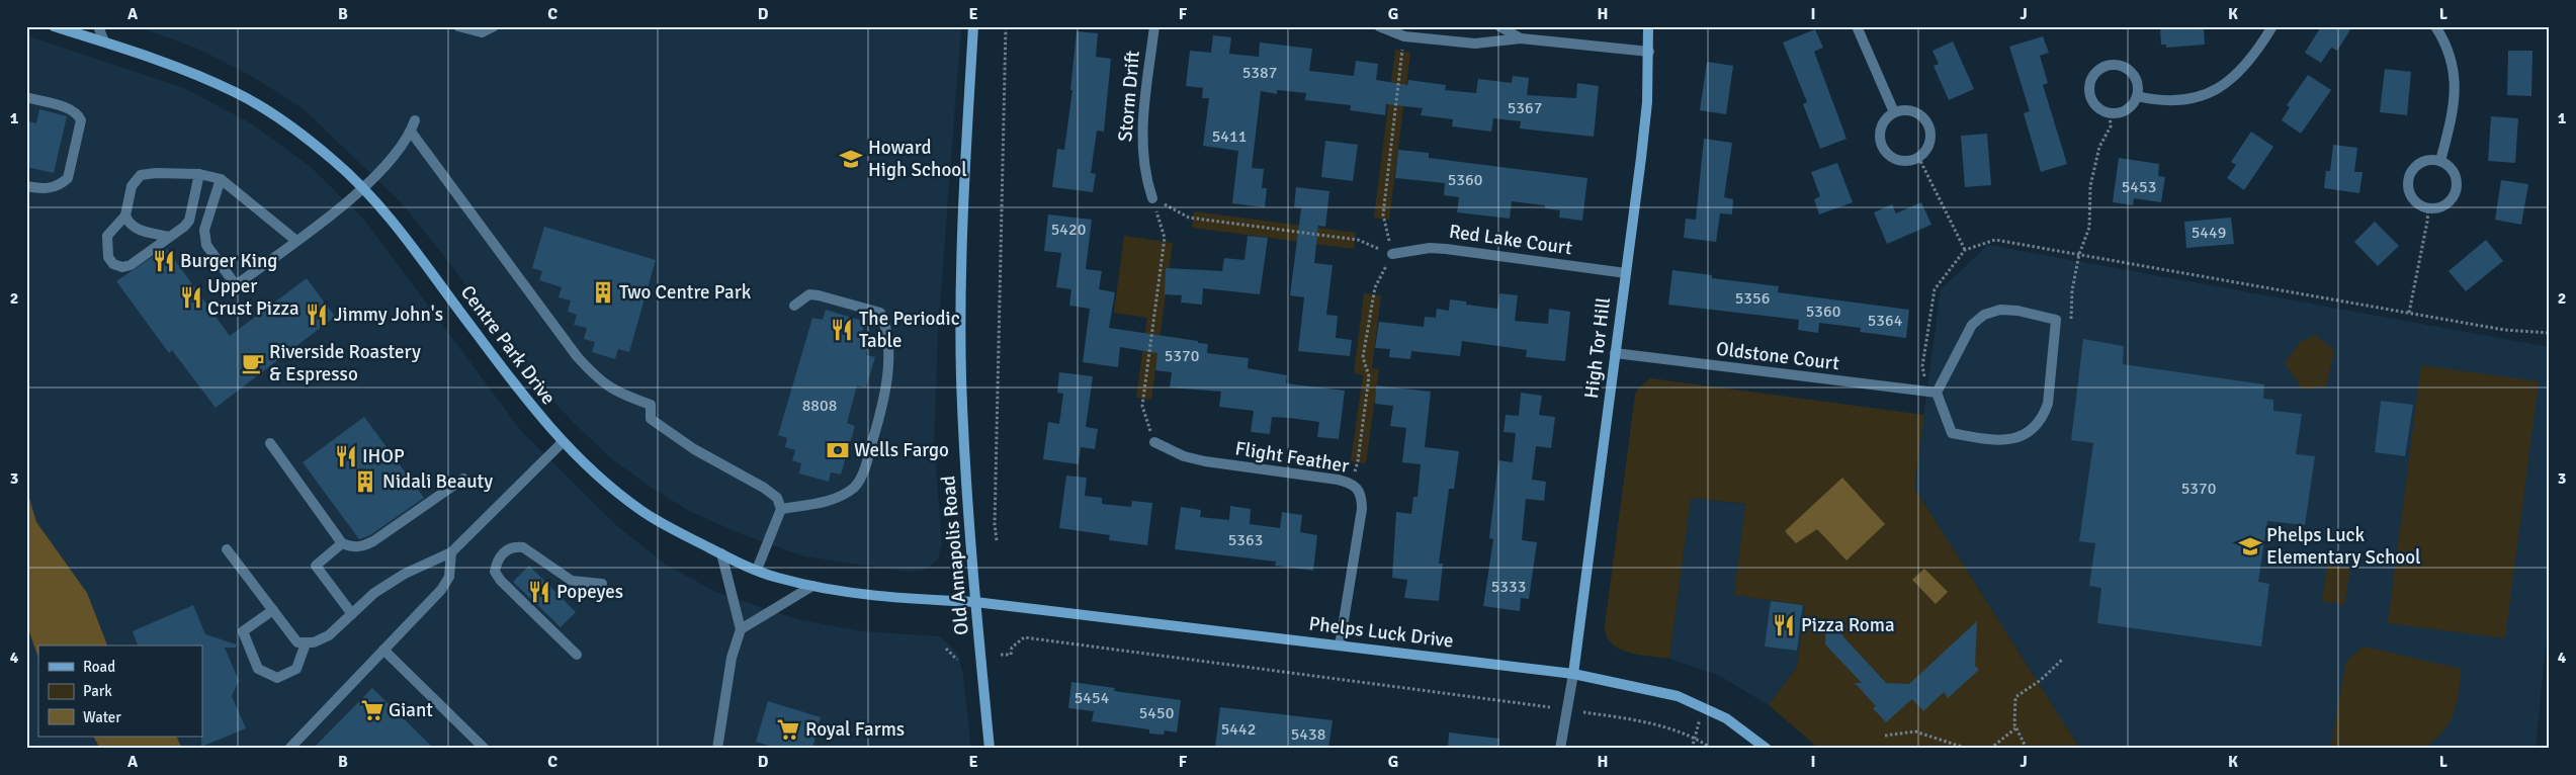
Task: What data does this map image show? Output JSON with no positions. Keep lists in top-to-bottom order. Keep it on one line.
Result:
{"streets":{"street":["Storm Drift","Red Lake Court","Centre Park Drive","High Tor Hill","Oldstone Court","Flight Feather","Old Annapolis Road","Phelps Luck Drive"]},"crossings":[["Red Lake Court","High Tor Hill"],["Centre Park Drive","Old Annapolis Road"],["Centre Park Drive","Phelps Luck Drive"],["High Tor Hill","Oldstone Court"],["High Tor Hill","Phelps Luck Drive"],["Flight Feather","Phelps Luck Drive"],["Old Annapolis Road","Phelps Luck Drive"]],"places":{"school or university":["Howard High School","Phelps Luck Elementary School"],"restaurant":["Burger King","Upper Crust Pizza","Jimmy John's","The Periodic Table","IHOP","Popeyes","Pizza Roma"],"building":["Two Centre Park","Nidali Beauty"],"cafe":["Riverside Roastery & Espresso"],"bank":["Wells Fargo"],"supermarket":["Giant","Royal Farms"]},"house_numbers":["5387","5367","5411","5360","5453","5420","5449","5356","5360","5364","5370","8808","5370","5363","5333","5454","5450","5442","5438"],"legend":["Road","Park","Water"],"grid":{"columns":["A","B","C","D","E","F","G","H","I","J","K","L"],"rows":["1","2","3","4"]}}
